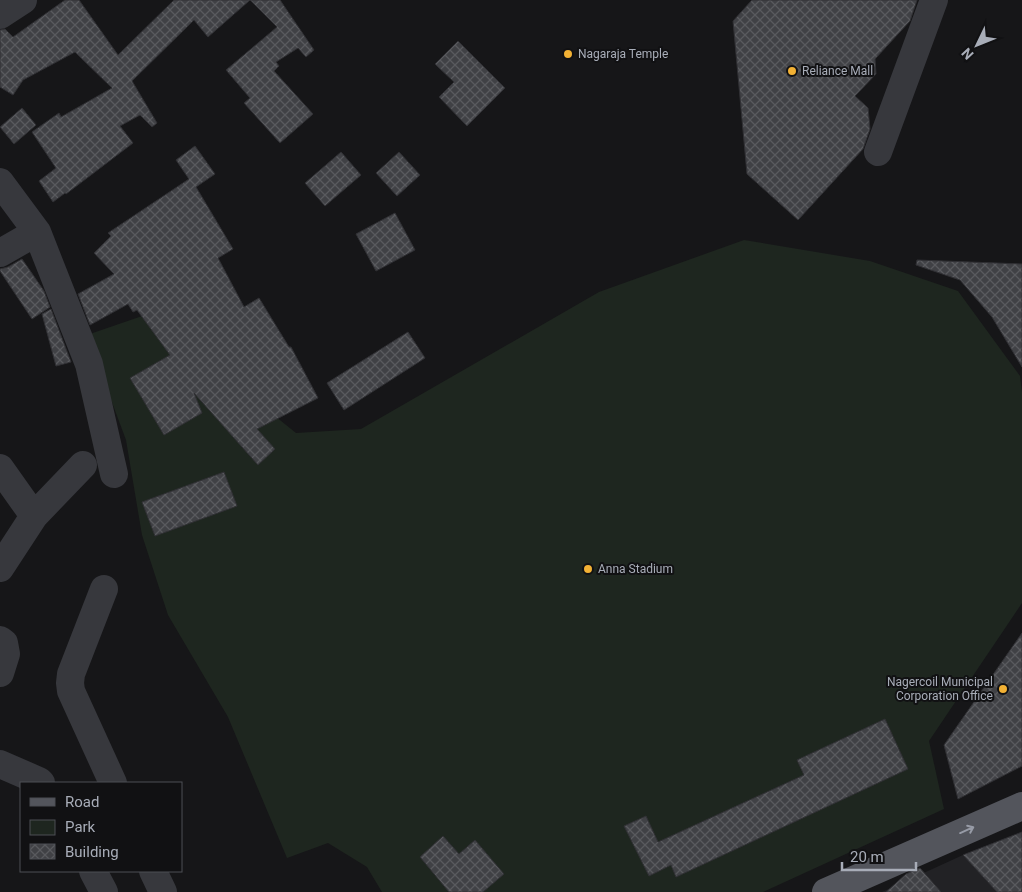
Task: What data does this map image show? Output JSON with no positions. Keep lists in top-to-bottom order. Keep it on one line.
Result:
{"places":["Nagaraja Temple","Reliance Mall","Anna Stadium","Nagercoil Municipal Corporation Office"],"legend":["Road","Park","Building"],"scale_bar":"20 m","north":"bottom left"}
